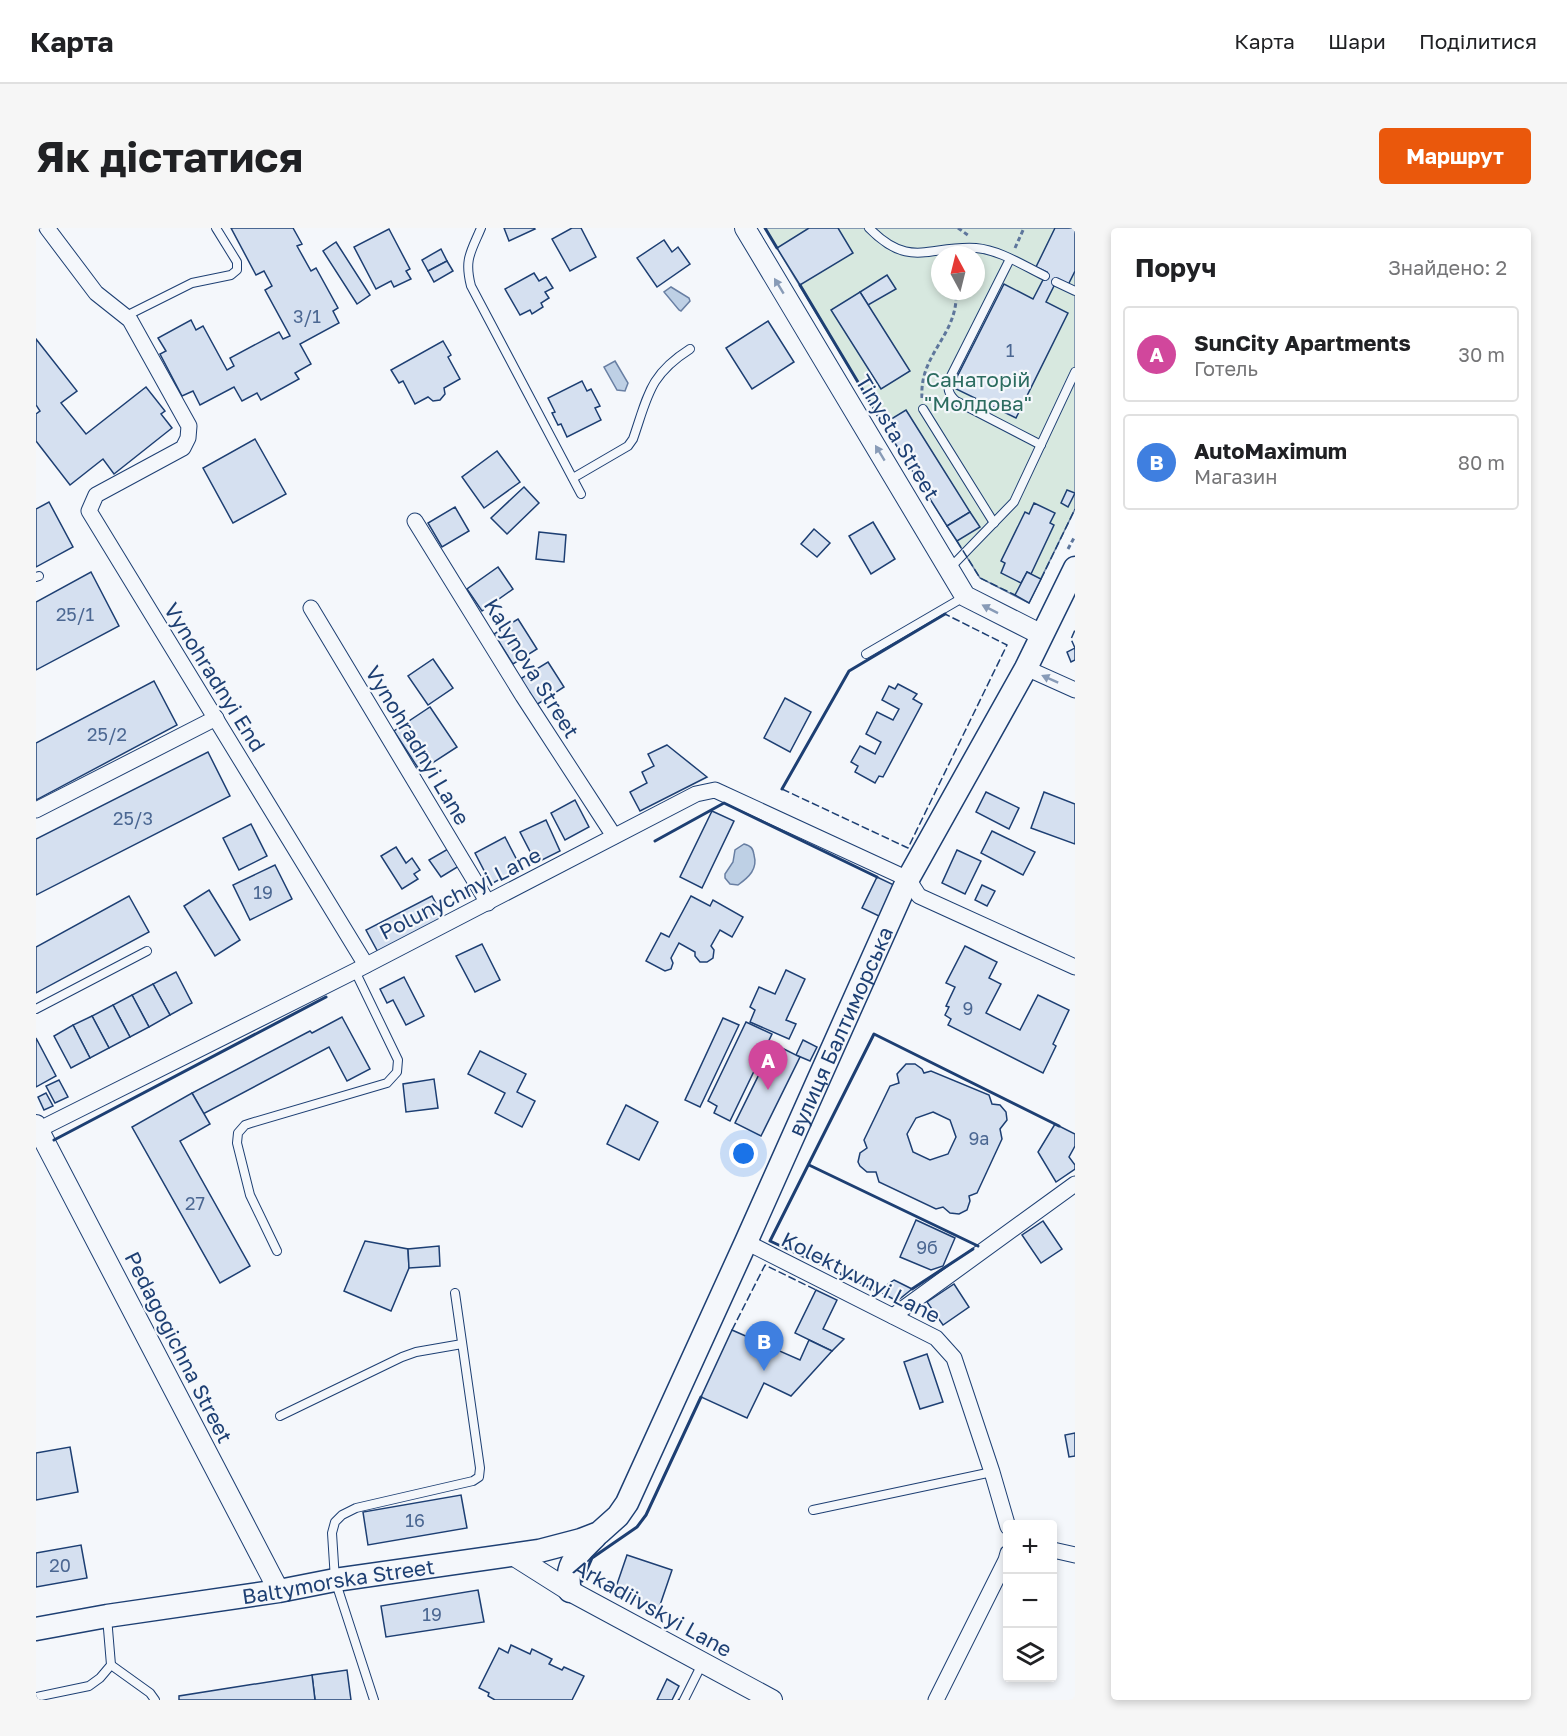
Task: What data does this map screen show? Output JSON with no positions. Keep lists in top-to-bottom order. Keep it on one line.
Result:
{"streets":{"main road":["вулиця Балтиморська","Baltymorska Street"],"street":["Tinysta Street","Kalynova Street","Vynohradnyi End","Vynohradnyi Lane","Polunychnyi Lane","Kolektyvnyi Lane","Pedagogichna Street","Arkadiivskyi Lane"]},"crossings":[["Kalynova Street","Polunychnyi Lane"],["Vynohradnyi End","Polunychnyi Lane"],["Vynohradnyi Lane","Polunychnyi Lane"],["Polunychnyi Lane","вулиця Балтиморська"],["Polunychnyi Lane","Pedagogichna Street"],["вулиця Балтиморська","Kolektyvnyi Lane"],["вулиця Балтиморська","Baltymorska Street"],["Kolektyvnyi Lane","Baltymorska Street"],["Pedagogichna Street","Baltymorska Street"],["Baltymorska Street","Arkadiivskyi Lane"]],"one_way":["Tinysta Street"],"parks":["Санаторій \"Молдова\""],"house_numbers":["3/1","1","25/1","25/2","25/3","19","9","9а","27","9б","16","20","19"],"north":"top","page":{"header":"Карта","nav":["Карта","Шари","Поділитися"],"buttons":"Маршрут","title":"Як дістатися","heading":["Поруч","Знайдено: 2"],"list":[{"mark":"A","name":"SunCity Apartments","note":"Готель","value":"30 m"},{"mark":"B","name":"AutoMaximum","note":"Магазин","value":"80 m"}],"pins":["A","B"],"map_buttons":["+","−"]}}
